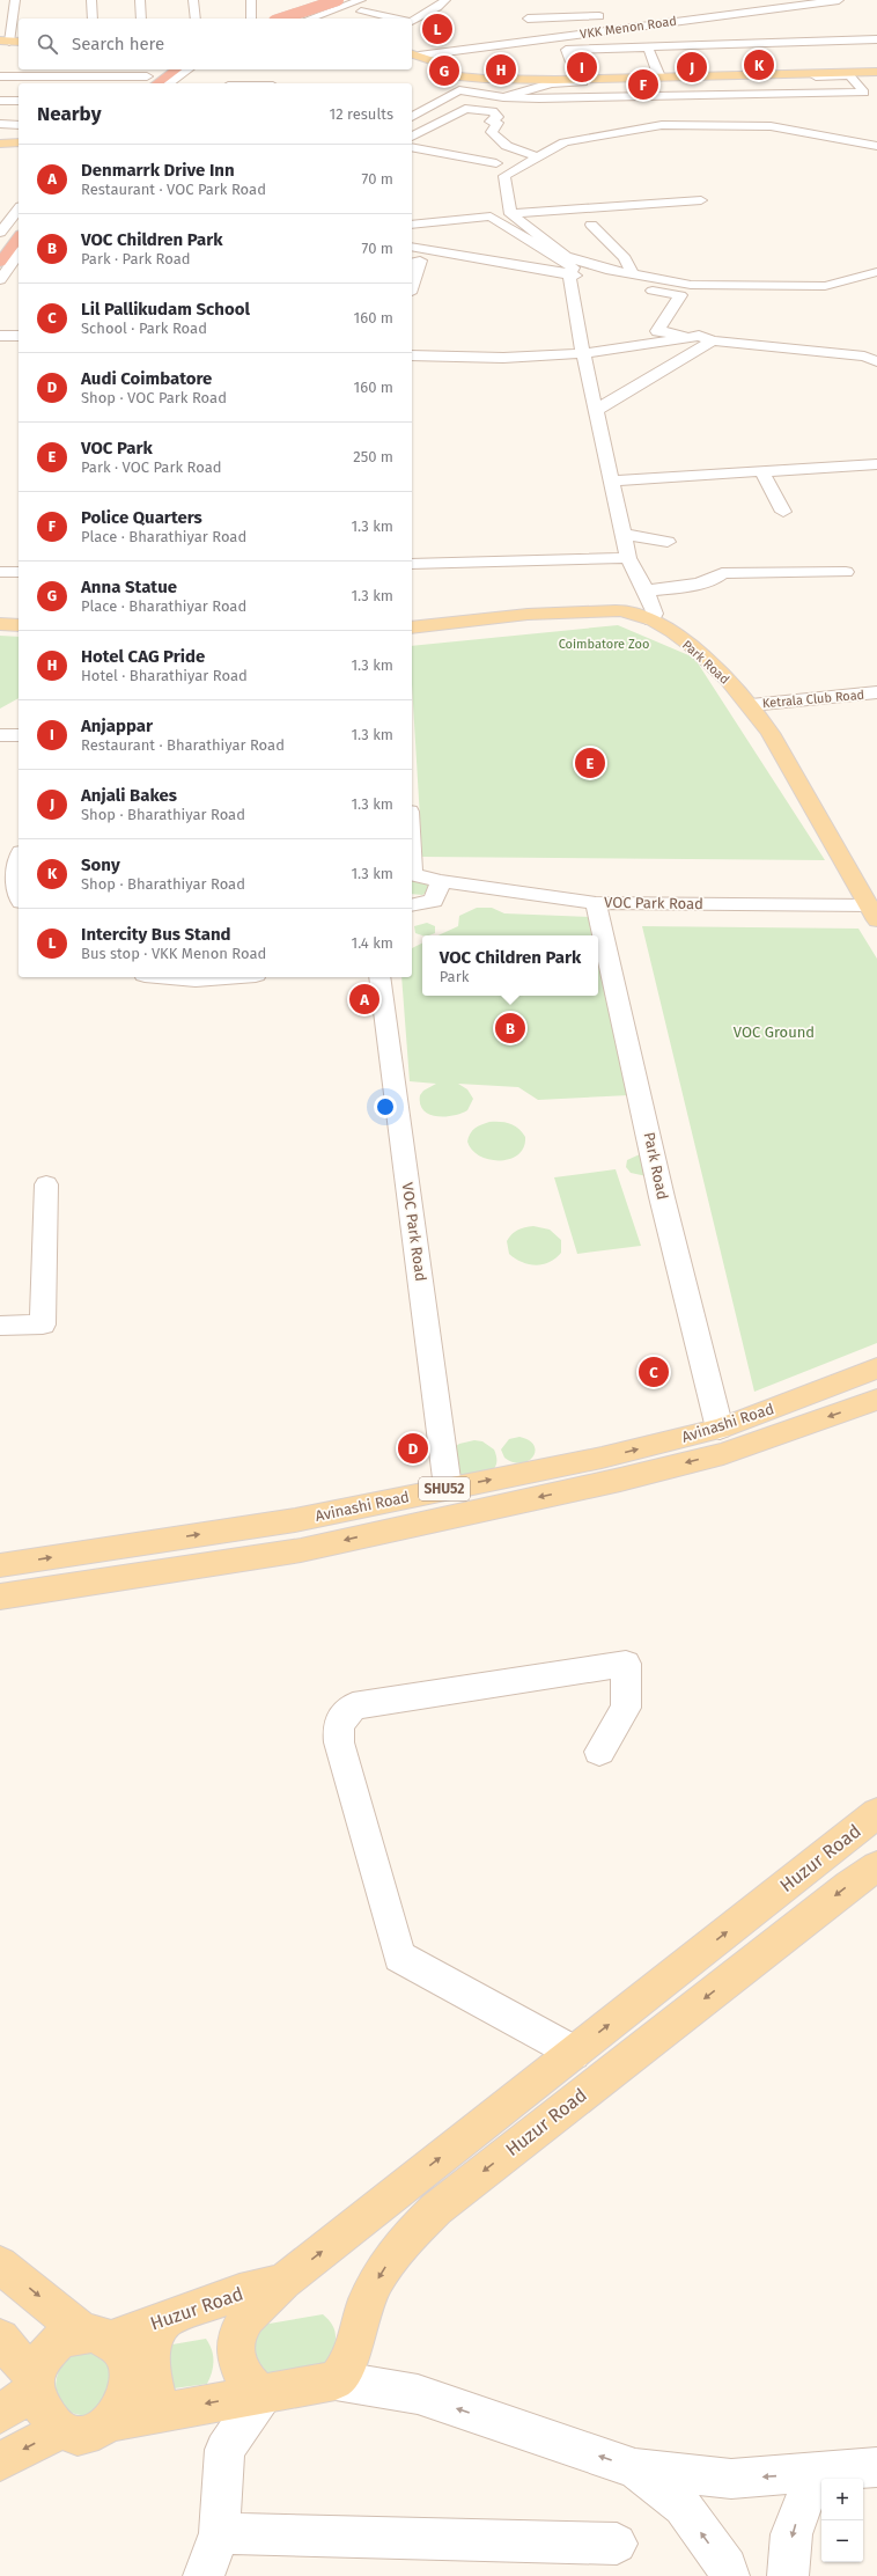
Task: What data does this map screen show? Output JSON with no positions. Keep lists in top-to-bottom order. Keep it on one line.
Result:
{"streets":{"main road":["Park Road","Avinashi Road","SHU52","Huzur Road"],"street":["VKK Menon Road","Ketrala Club Road","VOC Park Road"]},"crossings":[["Park Road","Ketrala Club Road"],["Park Road","VOC Park Road"],["Park Road","Avinashi Road"],["VOC Park Road","Avinashi Road"]],"parks":["Coimbatore Zoo","VOC Ground"],"page":{"pins":["L","K","I","J","H","G","F","E","A","B","C","D"],"search":"Search here","heading":["Nearby","12 results"],"list":[{"mark":"A","name":"Denmarrk Drive Inn","note":"Restaurant · VOC Park Road","value":"70 m"},{"mark":"B","name":"VOC Children Park","note":"Park · Park Road","value":"70 m"},{"mark":"C","name":"Lil Pallikudam School","note":"School · Park Road","value":"160 m"},{"mark":"D","name":"Audi Coimbatore","note":"Shop · VOC Park Road","value":"160 m"},{"mark":"E","name":"VOC Park","note":"Park · VOC Park Road","value":"250 m"},{"mark":"F","name":"Police Quarters","note":"Place · Bharathiyar Road","value":"1.3 km"},{"mark":"G","name":"Anna Statue","note":"Place · Bharathiyar Road","value":"1.3 km"},{"mark":"H","name":"Hotel CAG Pride","note":"Hotel · Bharathiyar Road","value":"1.3 km"},{"mark":"I","name":"Anjappar","note":"Restaurant · Bharathiyar Road","value":"1.3 km"},{"mark":"J","name":"Anjali Bakes","note":"Shop · Bharathiyar Road","value":"1.3 km"},{"mark":"K","name":"Sony","note":"Shop · Bharathiyar Road","value":"1.3 km"},{"mark":"L","name":"Intercity Bus Stand","note":"Bus stop · VKK Menon Road","value":"1.4 km"}],"popup":["VOC Children Park","Park"],"map_buttons":["+","−"]}}
